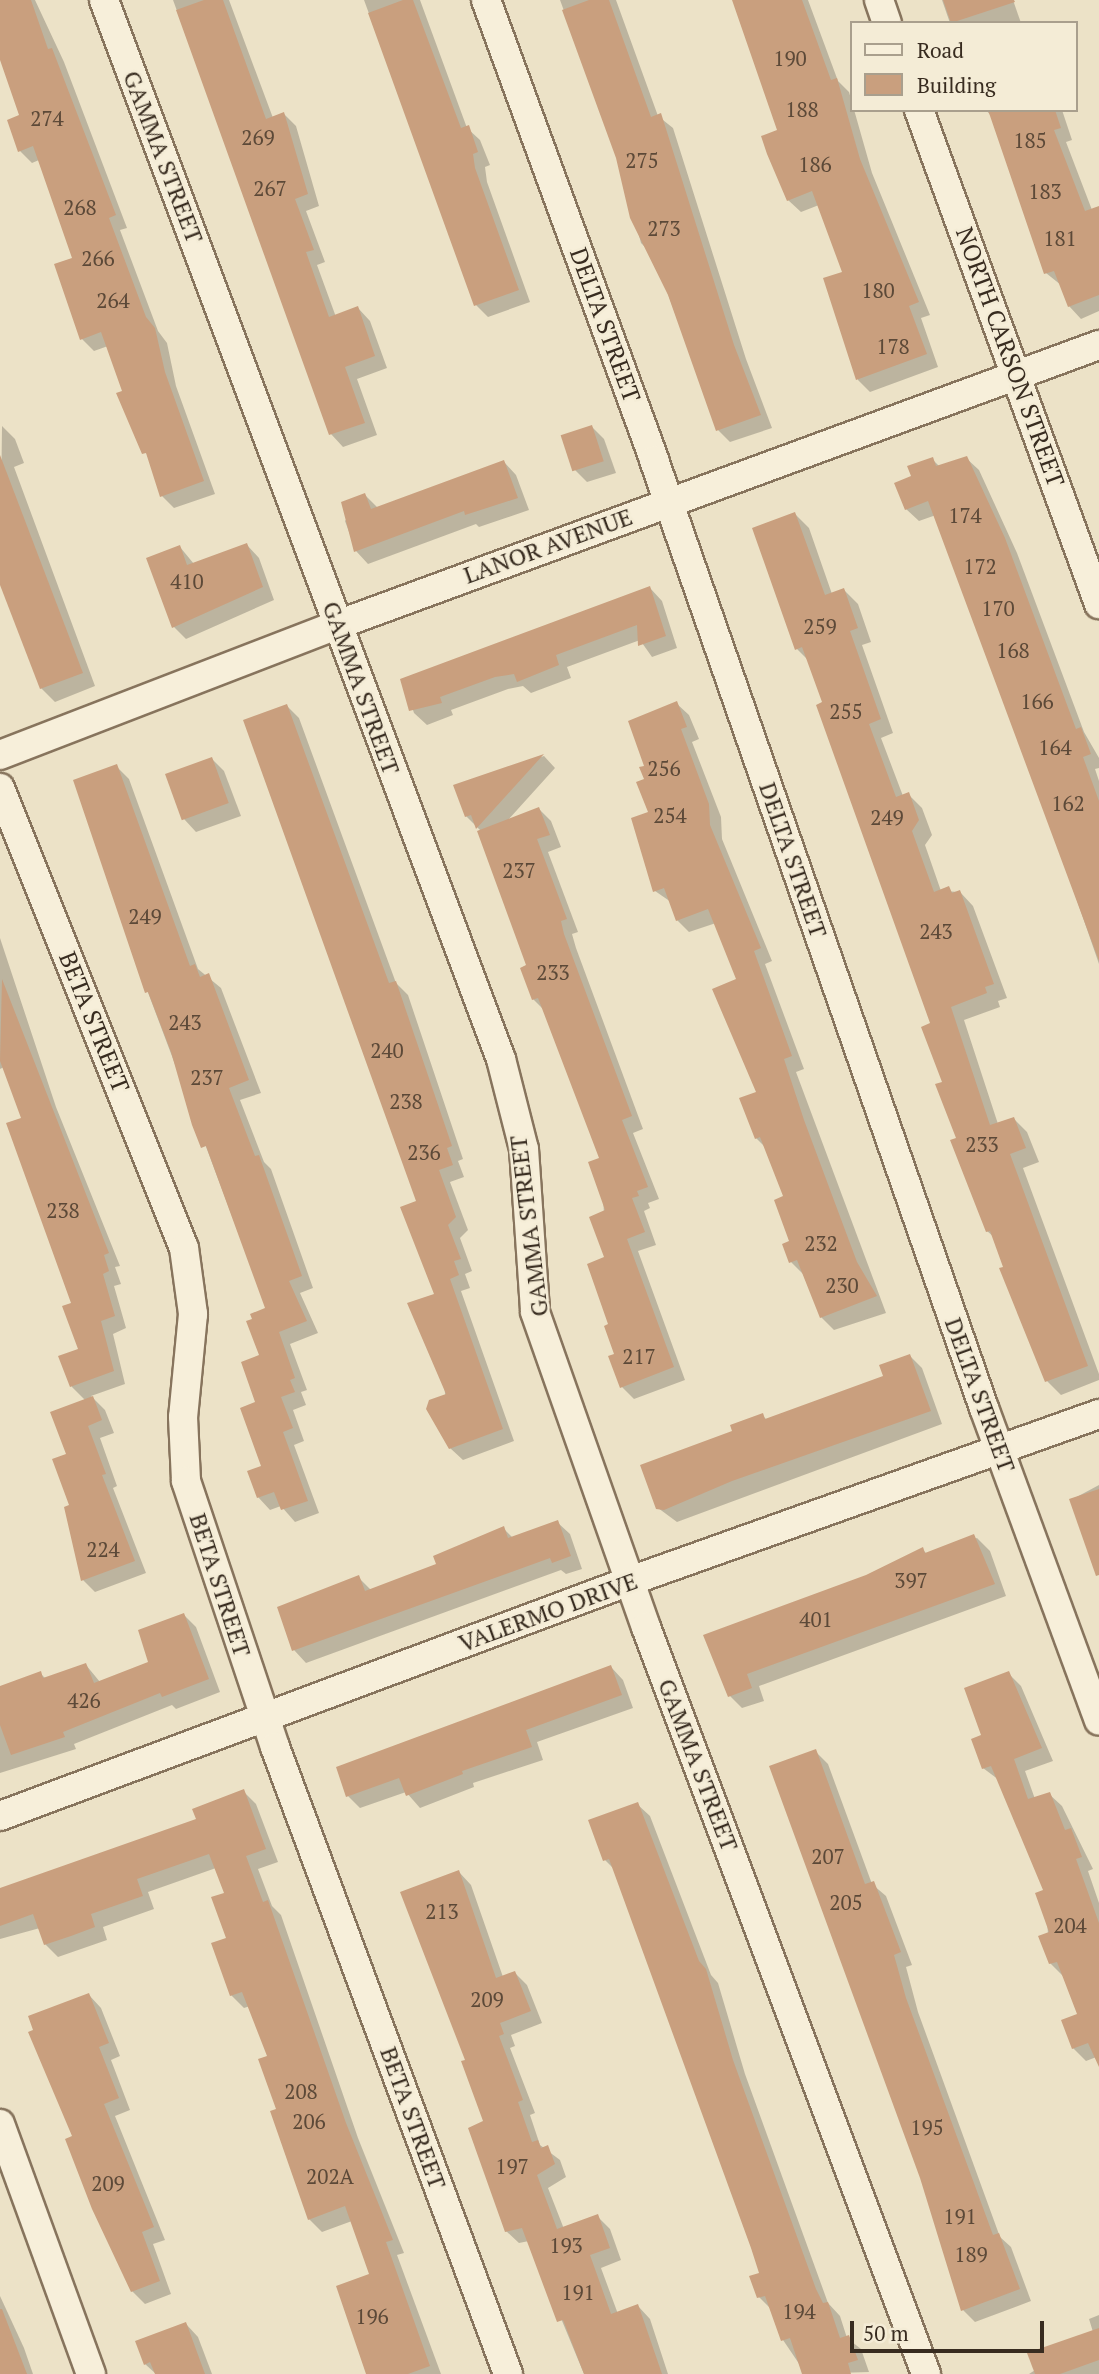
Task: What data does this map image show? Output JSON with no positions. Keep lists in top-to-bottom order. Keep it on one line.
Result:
{"streets":{"street":["GAMMA STREET","DELTA STREET","NORTH CARSON STREET","LANOR AVENUE","BETA STREET","VALERMO DRIVE"]},"crossings":[["GAMMA STREET","LANOR AVENUE"],["GAMMA STREET","VALERMO DRIVE"],["DELTA STREET","LANOR AVENUE"],["DELTA STREET","VALERMO DRIVE"],["NORTH CARSON STREET","LANOR AVENUE"],["BETA STREET","VALERMO DRIVE"]],"house_numbers":["190","188","274","269","185","275","186","267","183","268","273","181","266","180","264","178","174","172","410","170","259","168","166","255","164","256","162","254","249","237","249","243","233","243","240","237","238","233","236","238","232","230","217","224","397","401","426","207","205","213","204","209","208","206","195","197","202A","209","191","193","189","191","194","196"],"legend":["Road","Building"],"scale_bar":"50 m"}
